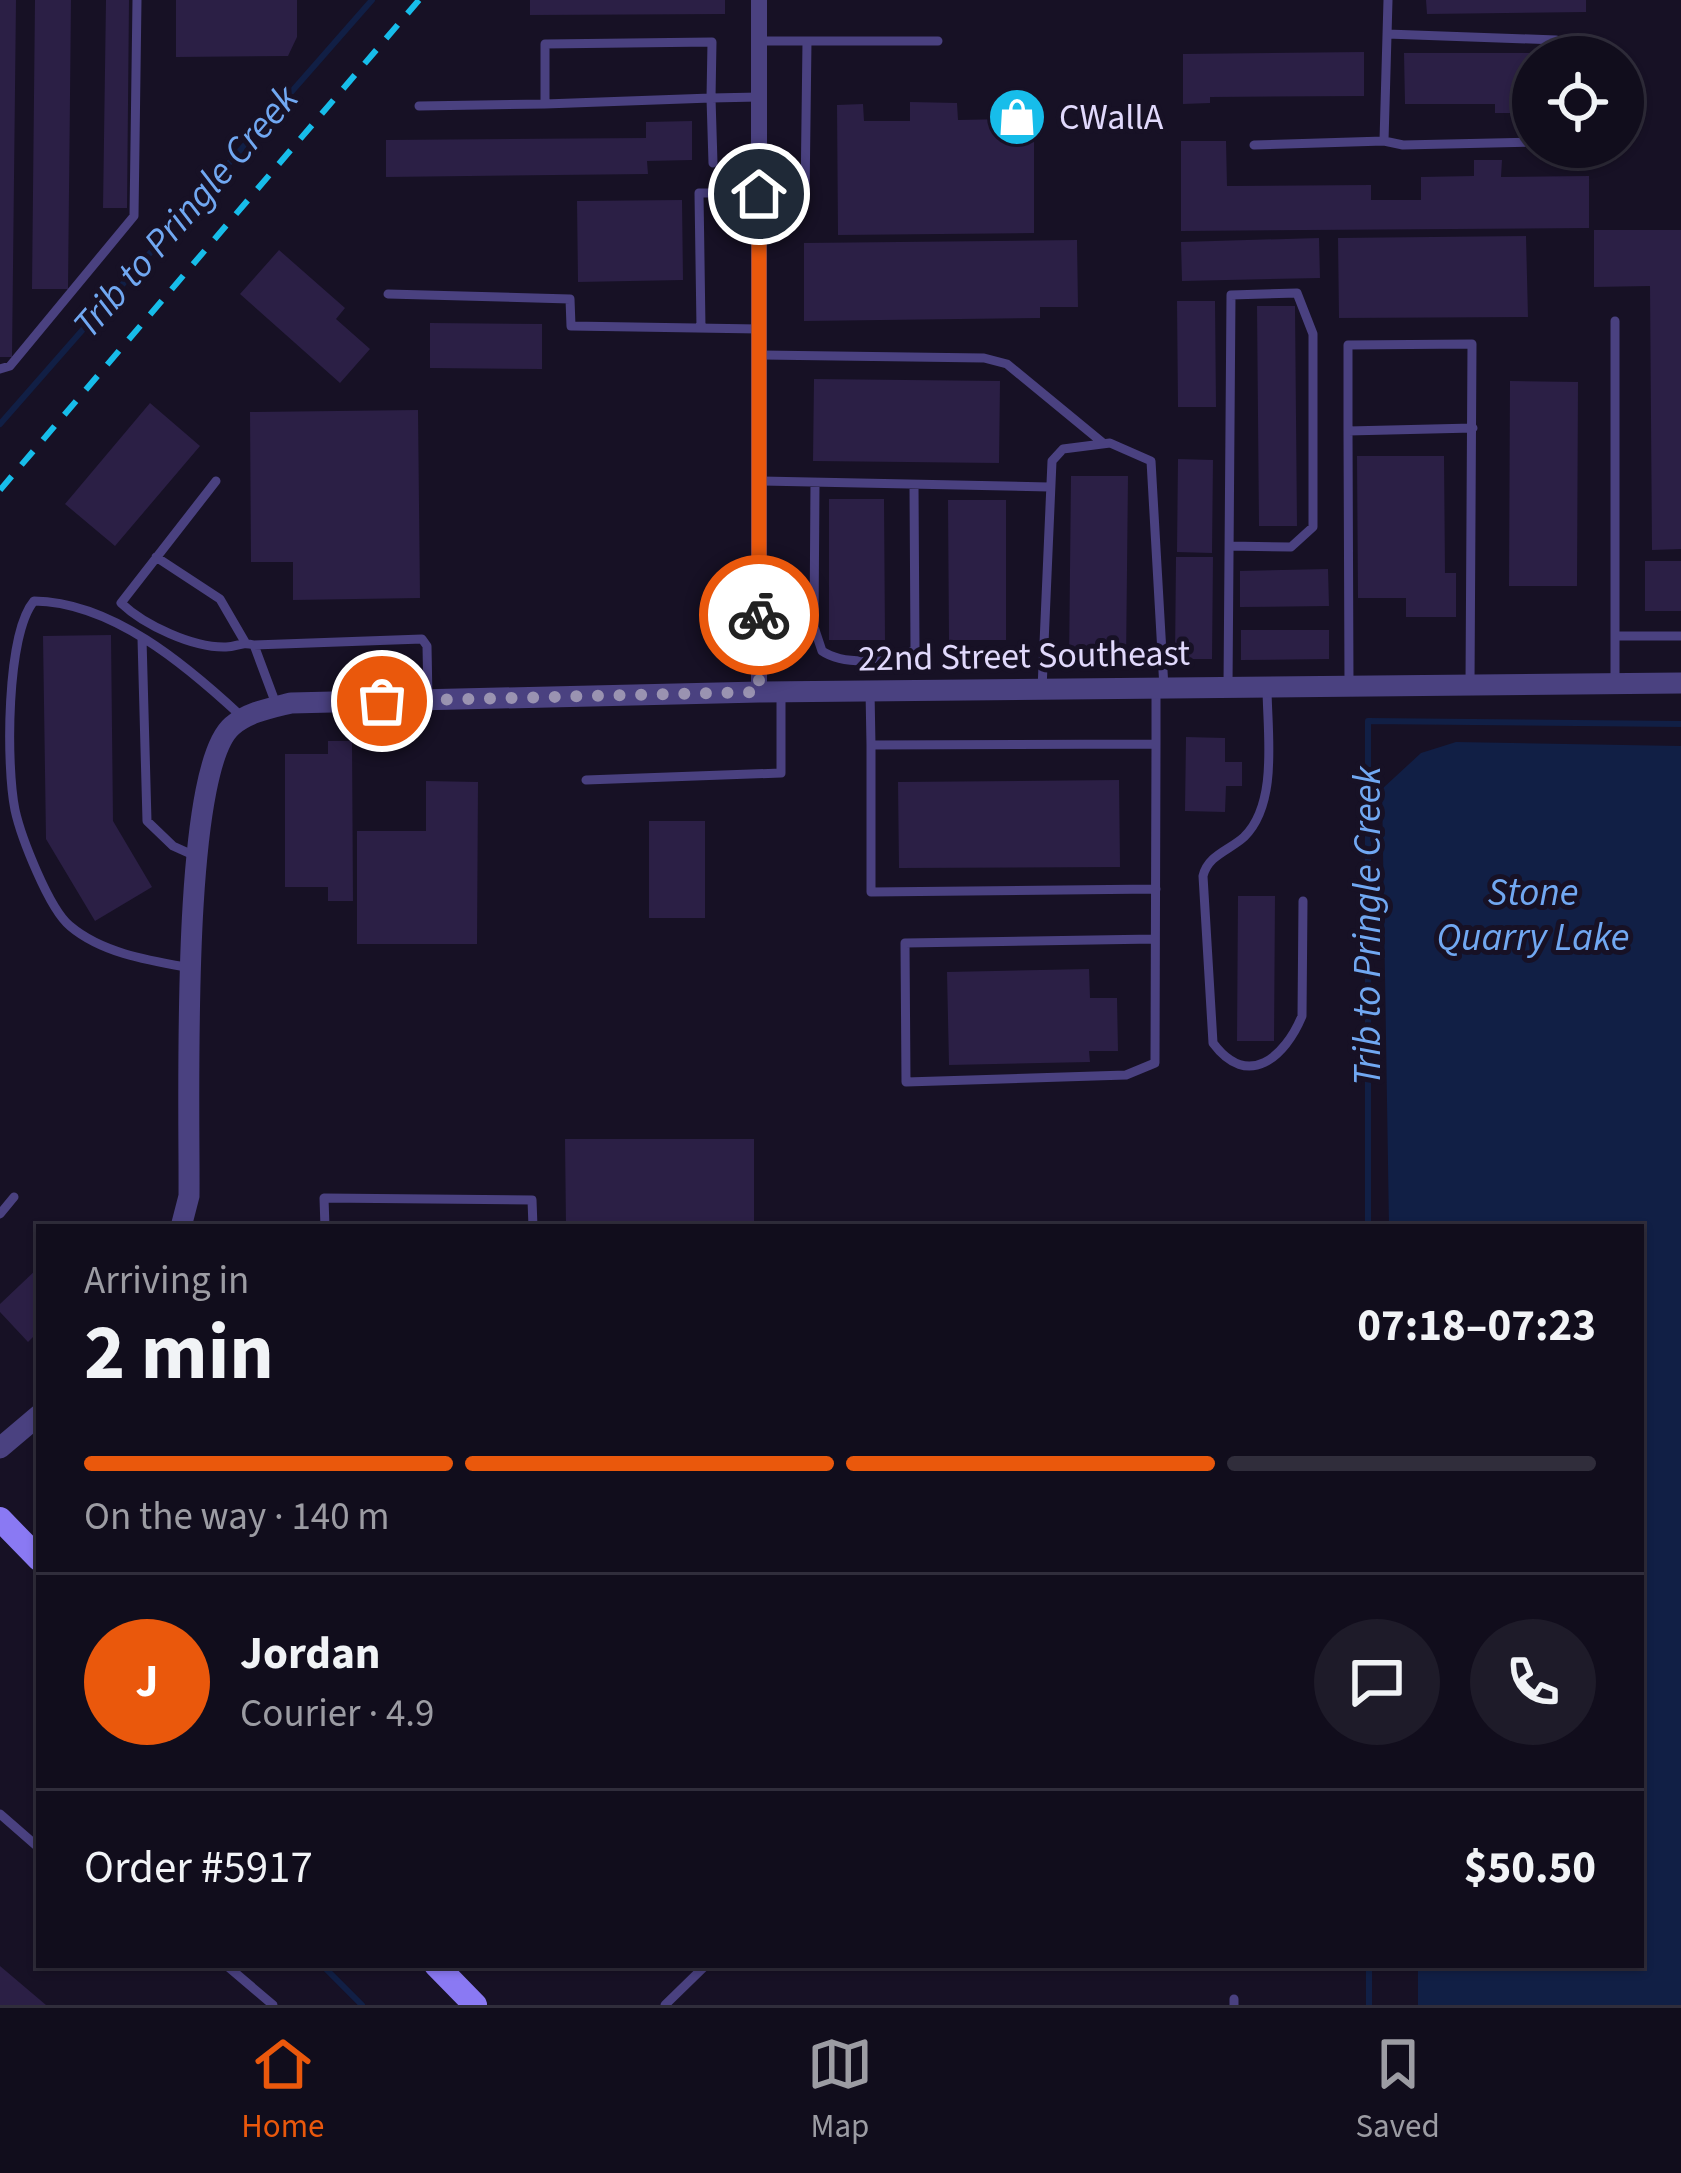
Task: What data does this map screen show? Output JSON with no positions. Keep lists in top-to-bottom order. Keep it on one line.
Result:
{"streets":{"street":["22nd Street Southeast"]},"water":["Trib to Pringle Creek","Stone Quarry Lake"],"places":{"shop":["CWallA"]},"page":{"heading":["2 min","Arriving in","07:18–07:23"],"panel":["Jordan","Courier · 4.9","Order #5917","$50.50"],"bar":"On the way · 140 m","round":"J","tabs":["Home","Map","Saved"]}}
